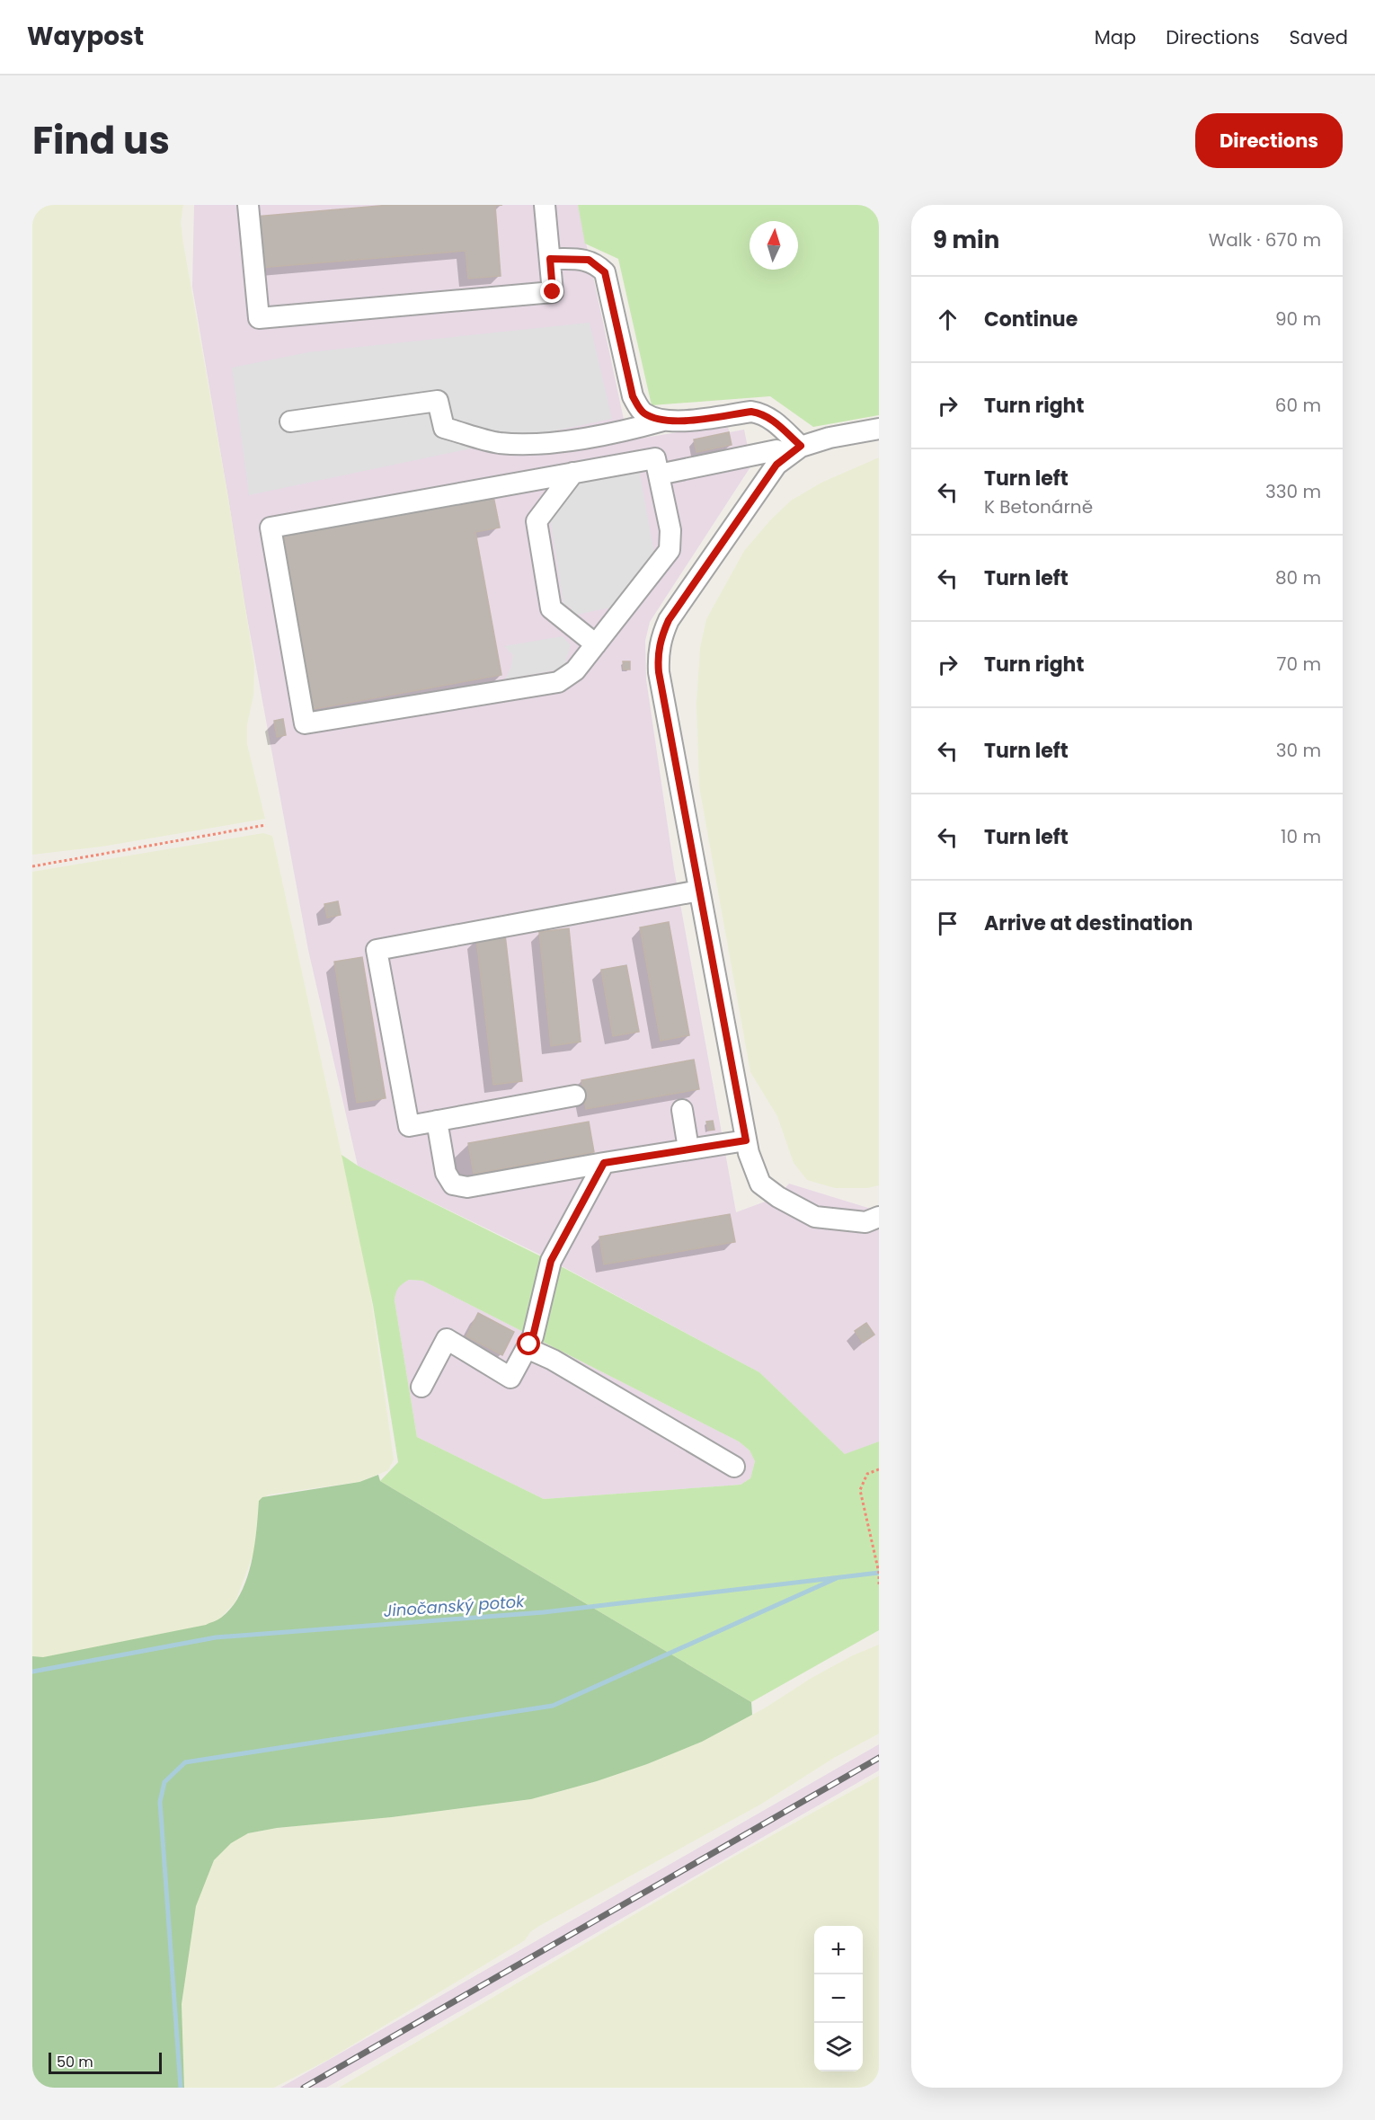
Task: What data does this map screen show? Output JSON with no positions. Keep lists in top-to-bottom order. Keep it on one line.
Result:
{"water":["Jinočanský potok"],"scale_bar":"50 m","north":"top","page":{"header":"Waypost","nav":["Map","Directions","Saved"],"title":"Find us","buttons":"Directions","heading":["9 min","Walk · 670 m"],"list":[["Continue","90 m"],["Turn right","60 m"],["Turn left","K Betonárně","330 m"],["Turn left","80 m"],["Turn right","70 m"],["Turn left","30 m"],["Turn left","10 m"],"Arrive at destination"],"map_buttons":["+","−"],"scale":"50 m"}}
